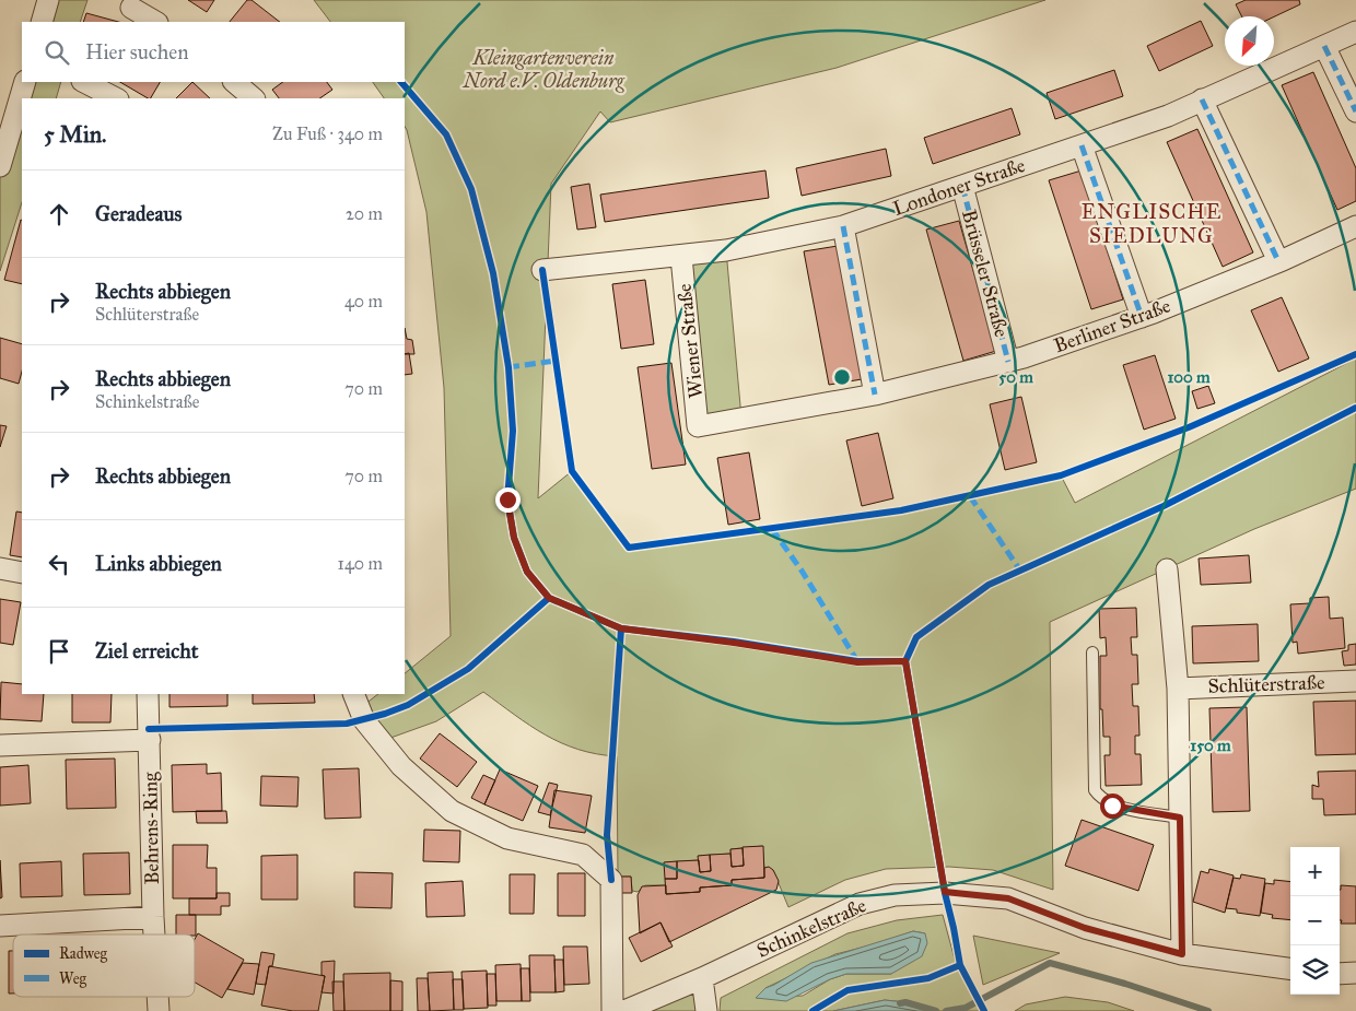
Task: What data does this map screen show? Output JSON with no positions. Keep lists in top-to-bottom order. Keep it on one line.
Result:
{"streets":{"street":["Londoner Straße","Brüsseler Straße","Berliner Straße","Wiener Straße","Schlüterstraße","Behrens-Ring","Schinkelstraße"]},"crossings":[["Londoner Straße","Brüsseler Straße"],["Londoner Straße","Wiener Straße"],["Brüsseler Straße","Berliner Straße"],["Berliner Straße","Wiener Straße"]],"districts":["ENGLISCHE SIEDLUNG"],"parks":["Kleingartenverein Nord e.V. Oldenburg"],"legend":["Radweg","Weg"],"north":"bottom left","page":{"search":"Hier suchen","heading":["5 Min.","Zu Fuß · 340 m"],"list":[["Geradeaus","20 m"],["Rechts abbiegen","Schlüterstraße","40 m"],["Rechts abbiegen","Schinkelstraße","70 m"],["Rechts abbiegen","70 m"],["Links abbiegen","140 m"],"Ziel erreicht"],"map_buttons":["+","−"]},"rings":["50 m","100 m","150 m"]}
